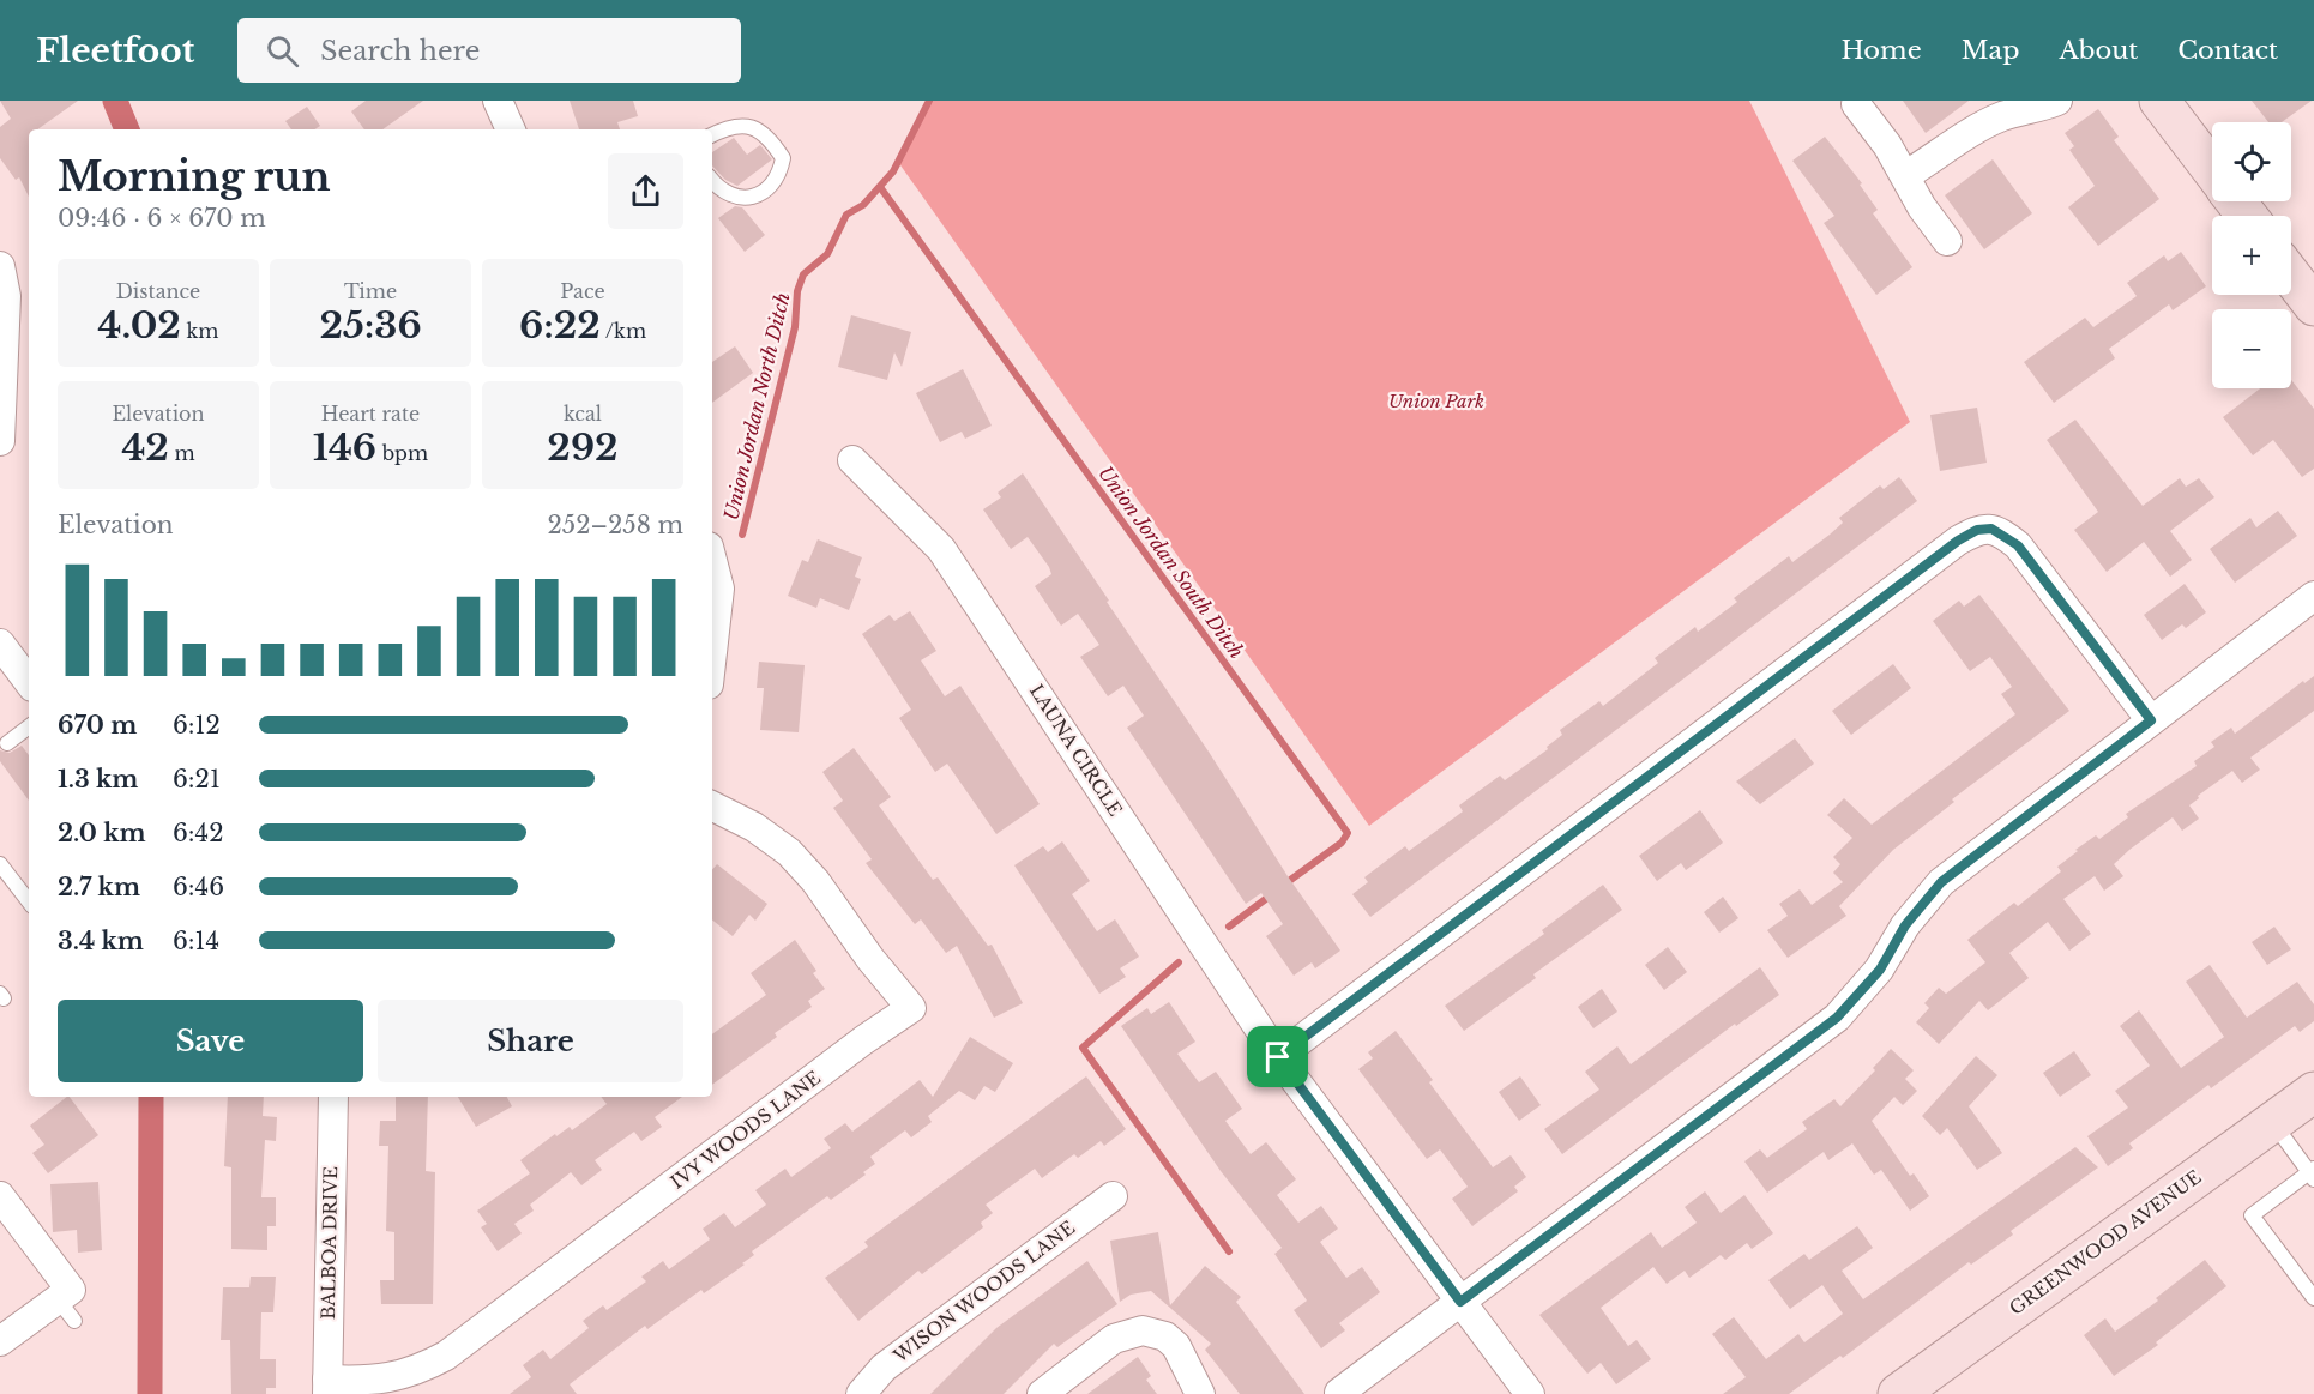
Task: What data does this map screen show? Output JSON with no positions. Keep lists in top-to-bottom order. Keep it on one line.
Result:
{"streets":{"street":["LAUNA CIRCLE","IVY WOODS LANE","BALBOA DRIVE","GREENWOOD AVENUE","WISON WOODS LANE"]},"crossings":[["IVY WOODS LANE","BALBOA DRIVE"]],"water":["Union Jordan North Ditch","Union Jordan South Ditch"],"parks":["Union Park"],"page":{"header":"Fleetfoot","search":"Search here","nav":["Home","Map","About","Contact"],"map_buttons":["+","−"],"heading":["Morning run","09:46 · 6 × 670 m"],"stats":[["Distance","4.02 km"],["Time","25:36"],["Pace","6:22 /km"],["Elevation","42 m"],["Heart rate","146 bpm"],["kcal","292"]],"chart":["Elevation","252–258 m"],"list":[{"name":"670 m","note":"6:12"},{"name":"1.3 km","note":"6:21"},{"name":"2.0 km","note":"6:42"},{"name":"2.7 km","note":"6:46"},{"name":"3.4 km","note":"6:14"}],"buttons":["Save","Share"]}}
